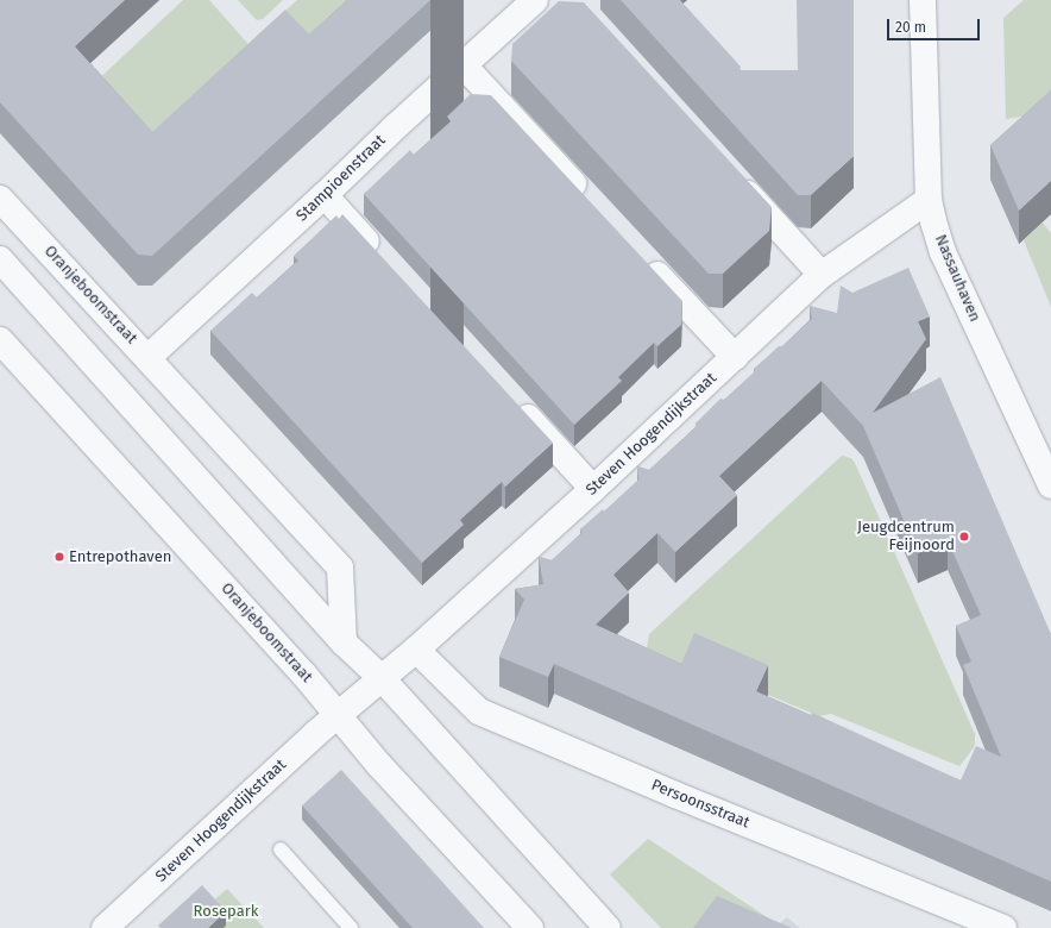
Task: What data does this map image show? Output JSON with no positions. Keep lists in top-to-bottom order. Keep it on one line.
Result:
{"streets":{"street":["Stampioenstraat","Nassauhaven","Oranjeboomstraat","Steven Hoogendijkstraat","Persoonsstraat"]},"crossings":[["Stampioenstraat","Oranjeboomstraat"],["Nassauhaven","Steven Hoogendijkstraat"],["Oranjeboomstraat","Steven Hoogendijkstraat"],["Steven Hoogendijkstraat","Persoonsstraat"]],"parks":["Rosepark"],"places":["Jeugdcentrum Feijnoord","Entrepothaven"],"scale_bar":"20 m"}
